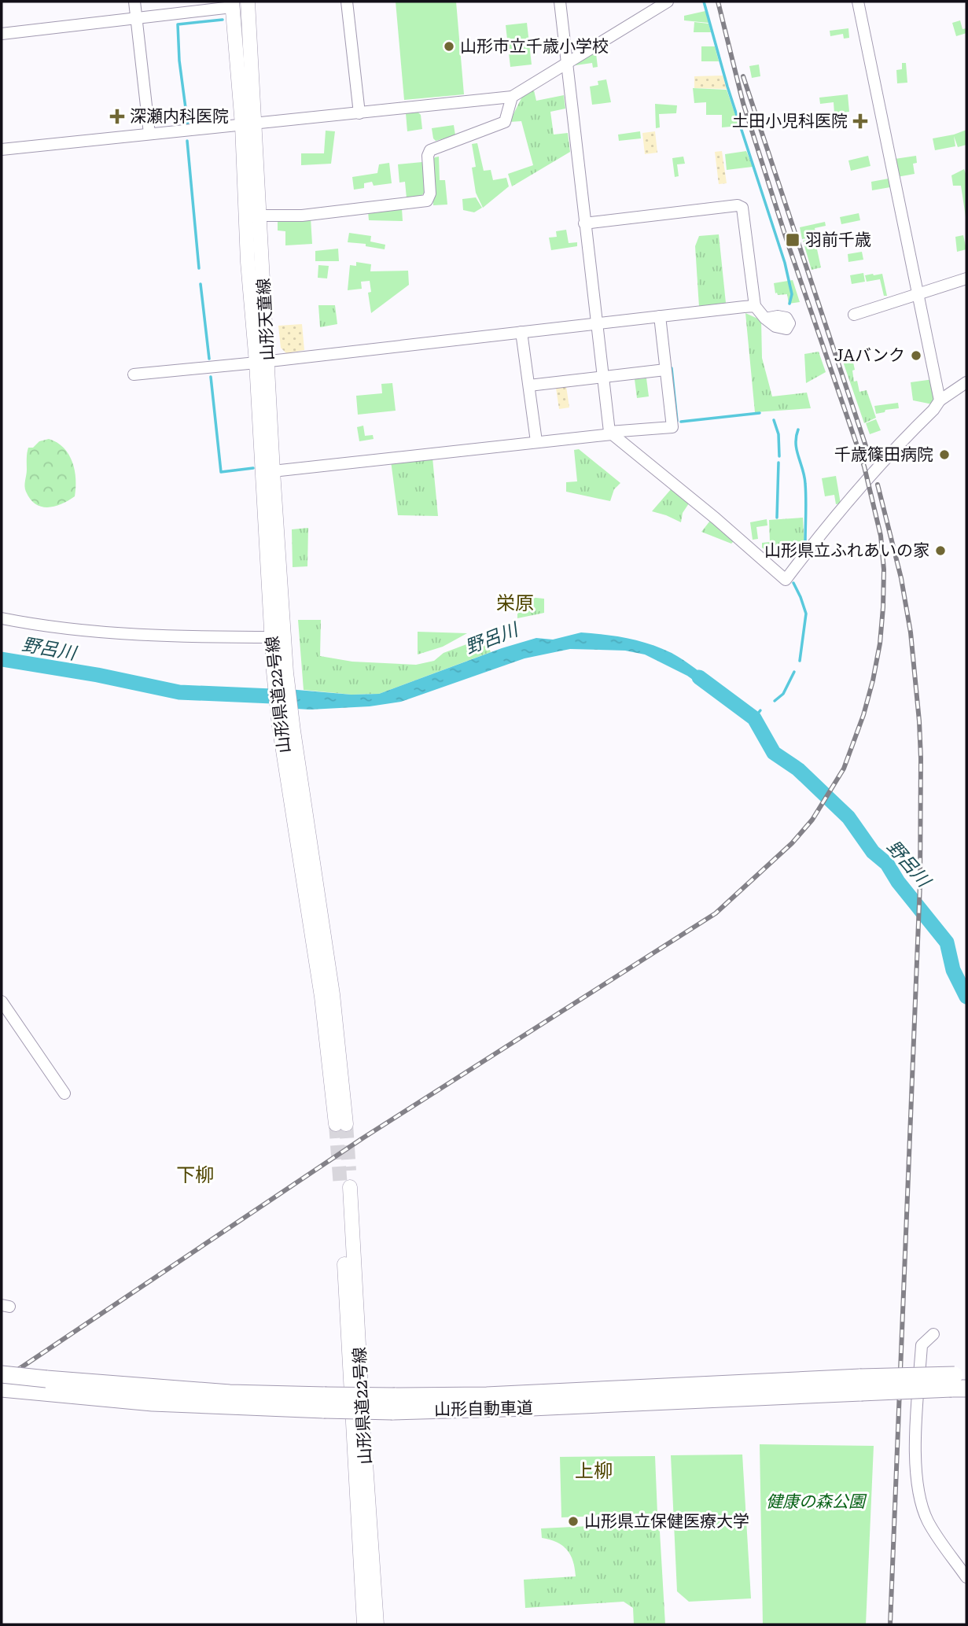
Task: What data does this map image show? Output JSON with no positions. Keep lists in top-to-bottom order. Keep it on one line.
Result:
{"streets":{"highway":["山形自動車道"],"main road":["山形天童線","山形県道22号線"]},"crossings":[["山形天童線","山形県道22号線"]],"districts":["栄原","下柳","上柳"],"water":["野呂川"],"parks":["健康の森公園"],"places":{"other":["山形市立千歳小学校","JAバンク","千歳篠田病院","山形県立ふれあいの家","山形県立保健医療大学"],"health":["深瀬内科医院","土田小児科医院"],"transit":["羽前千歳"]}}
